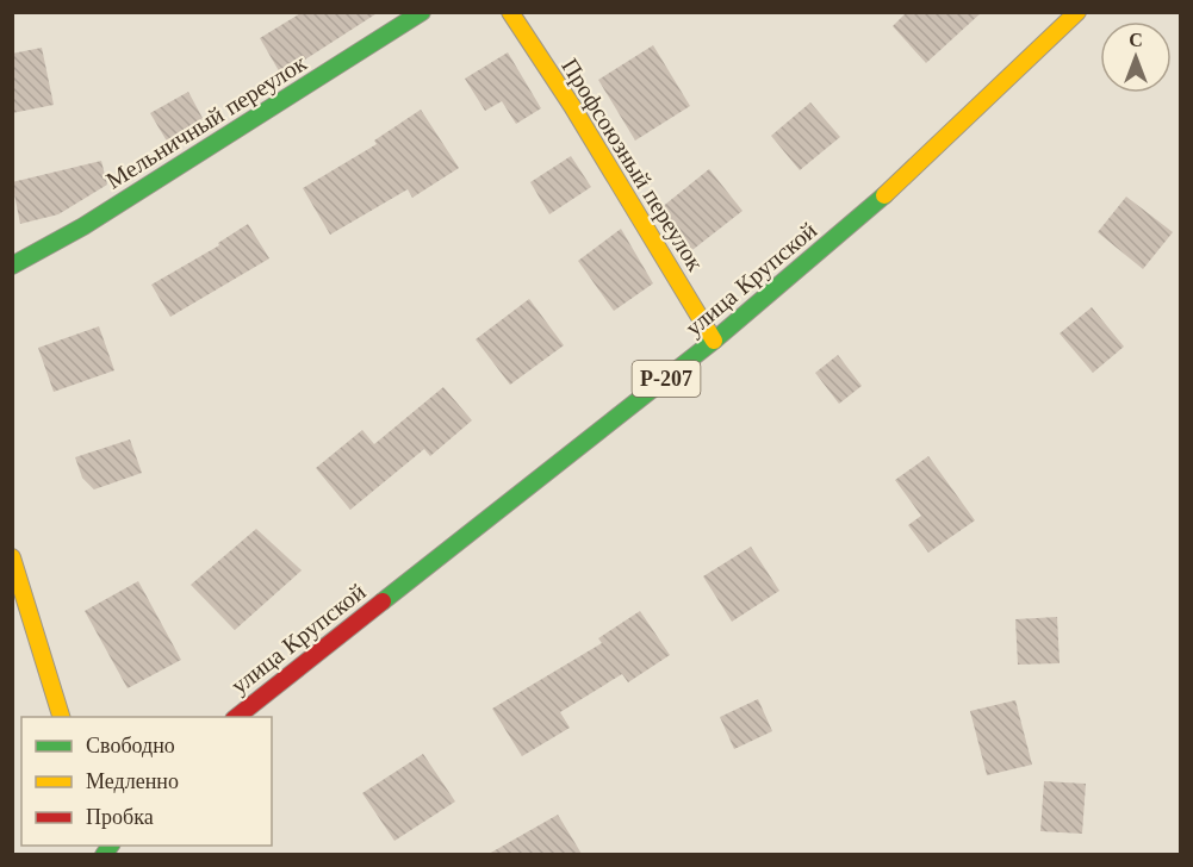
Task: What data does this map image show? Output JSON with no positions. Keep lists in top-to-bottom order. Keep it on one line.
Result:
{"streets":{"main road":["Мельничный переулок","Профсоюзный переулок","улица Крупской","Р-207"]},"crossings":[["Профсоюзный переулок","улица Крупской"]],"legend":["Свободно","Медленно","Пробка"],"north":"top"}
